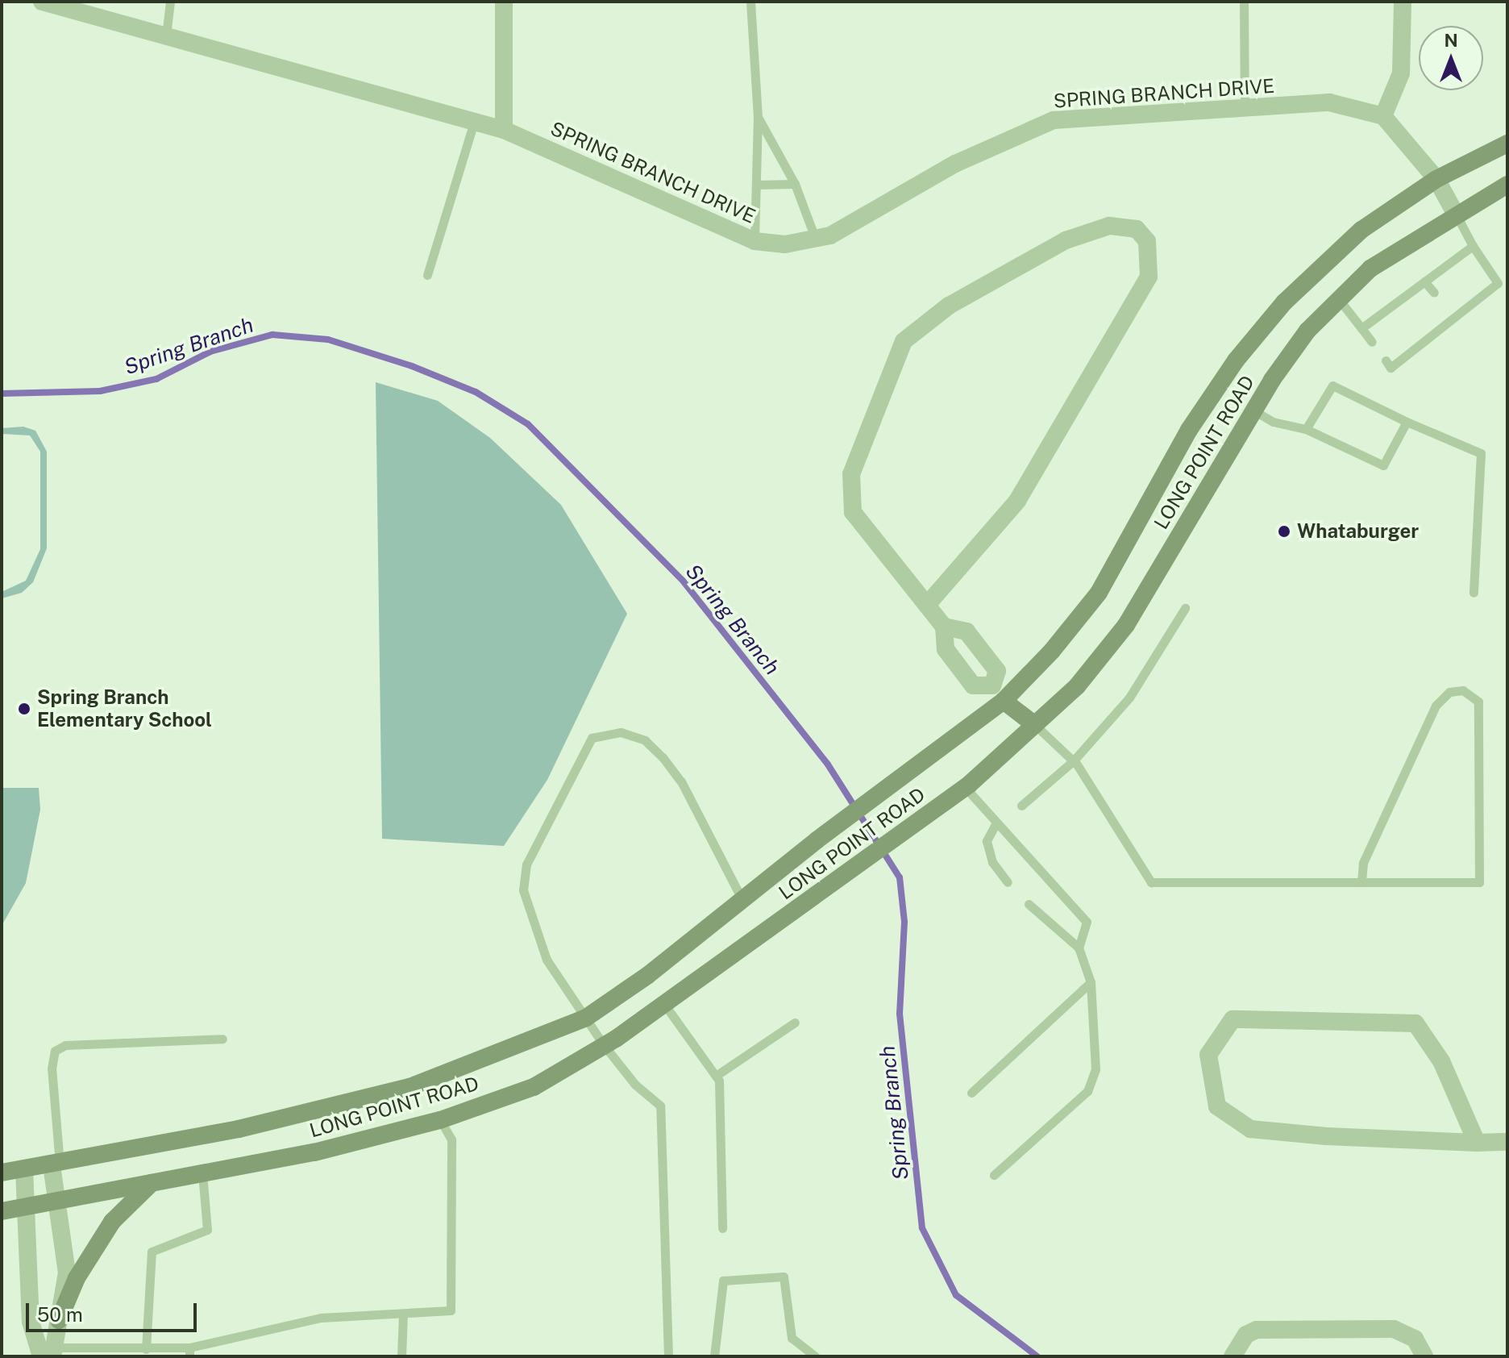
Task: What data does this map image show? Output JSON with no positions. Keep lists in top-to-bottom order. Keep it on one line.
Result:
{"streets":{"main road":["LONG POINT ROAD"],"street":["SPRING BRANCH DRIVE"]},"water":["Spring Branch"],"places":["Whataburger","Spring Branch Elementary School"],"scale_bar":"50 m","north":"top"}
